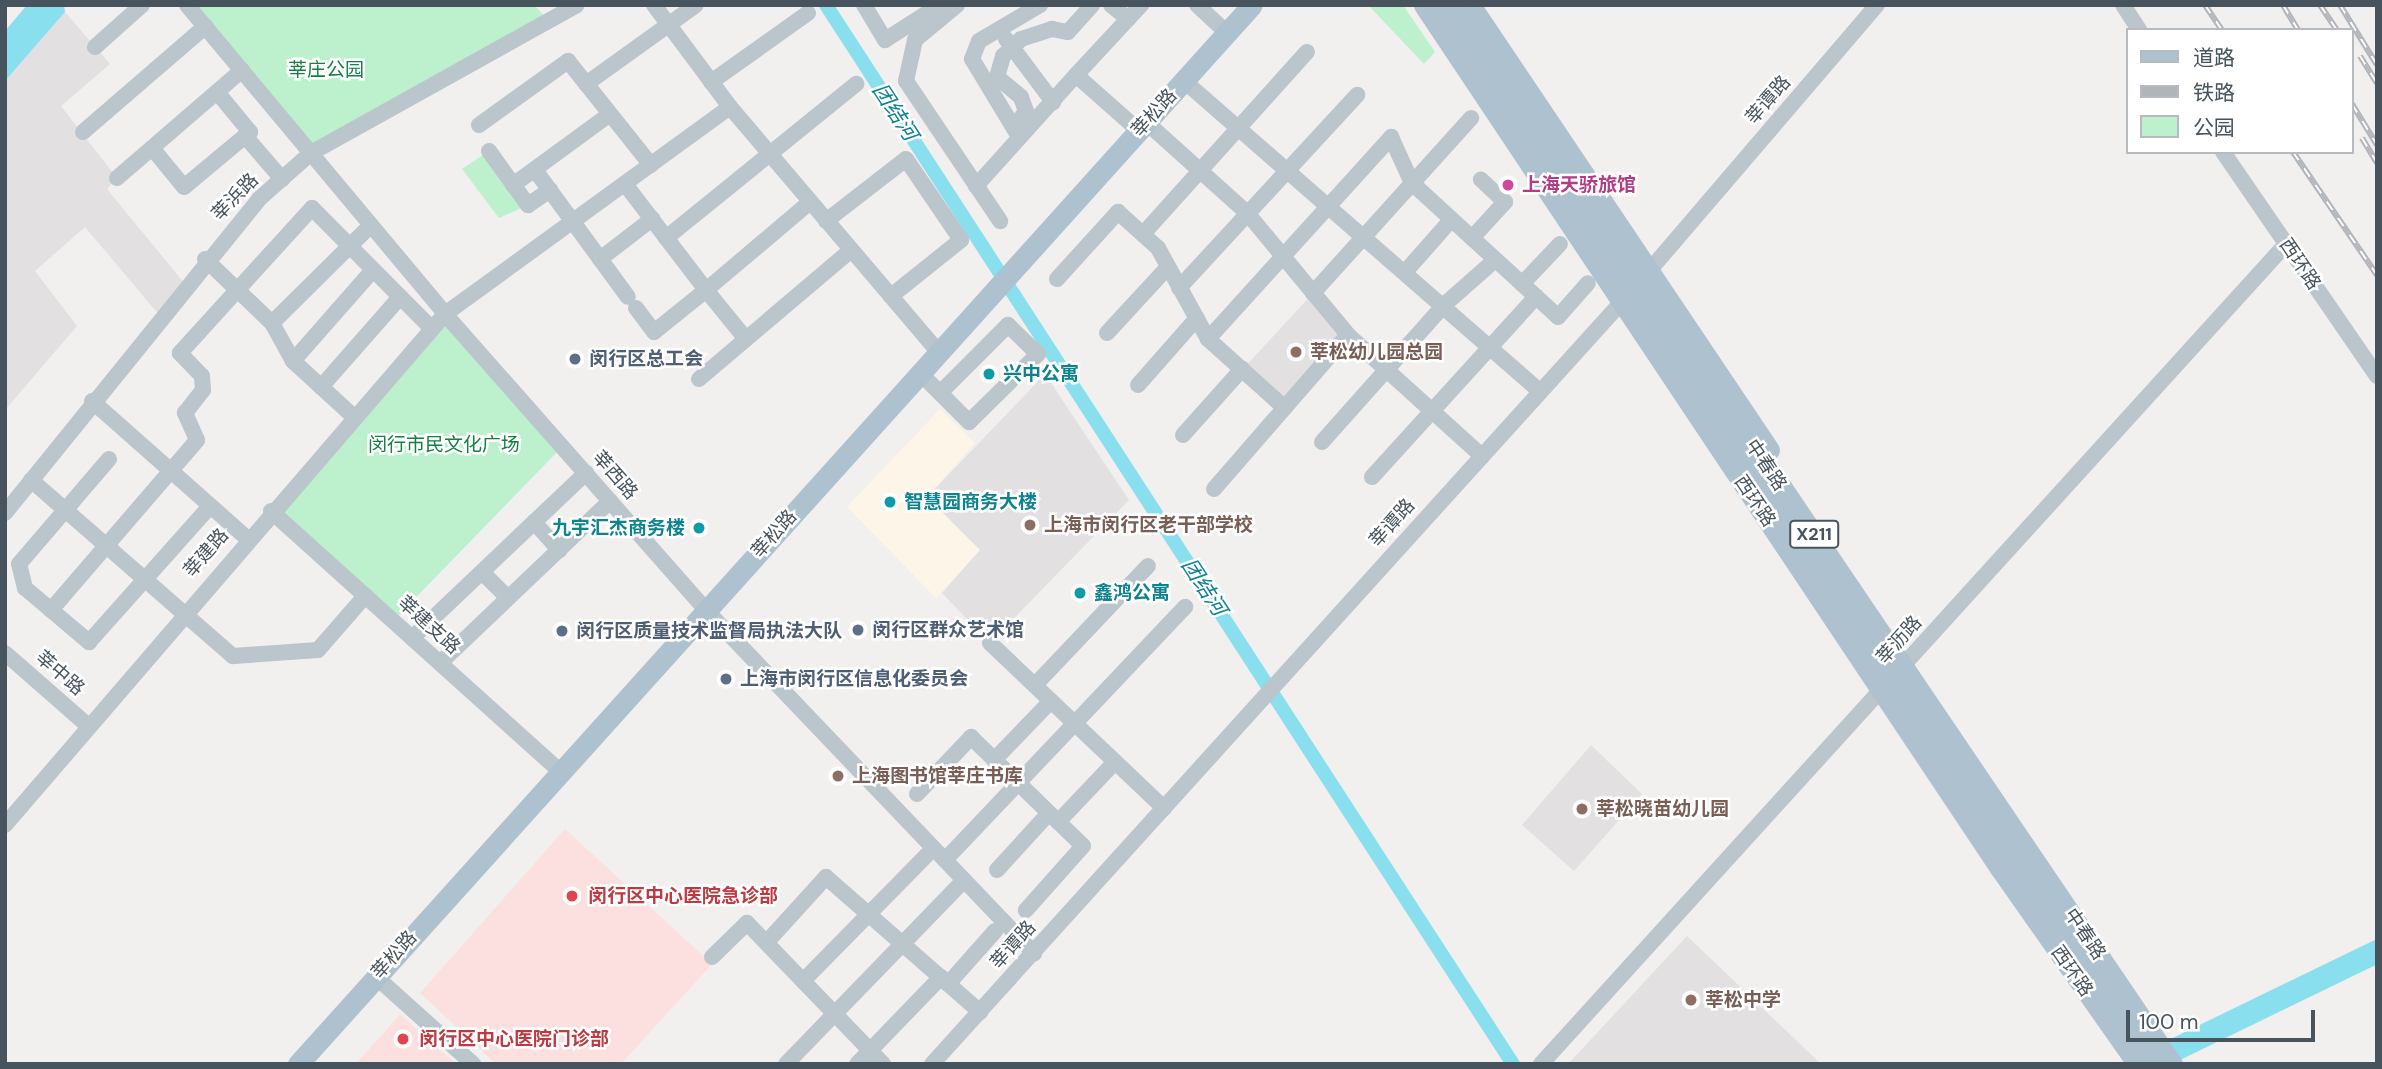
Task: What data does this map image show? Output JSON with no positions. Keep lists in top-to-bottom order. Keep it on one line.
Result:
{"streets":{"main road":["莘松路","西环路","中春路","X211"],"street":["莘谭路","莘浜路","莘西路","莘建路","莘建支路","莘沥路","莘中路"]},"crossings":[["莘谭路","西环路"],["莘谭路","莘西路"],["莘松路","莘西路"],["莘松路","莘建支路"],["莘浜路","莘西路"],["西环路","莘沥路"],["莘西路","莘建路"],["莘建路","莘建支路"],["莘建路","莘中路"]],"water":["团结河"],"parks":["莘庄公园","闵行市民文化广场"],"places":["上海天骄旅馆","莘松幼儿园总园","闵行区总工会","兴中公寓","智慧园商务大楼","上海市闵行区老干部学校","九宇汇杰商务楼","鑫鸿公寓","闵行区群众艺术馆","闵行区质量技术监督局执法大队","上海市闵行区信息化委员会","上海图书馆莘庄书库","莘松晓苗幼儿园","闵行区中心医院急诊部","莘松中学","闵行区中心医院门诊部"],"legend":["道路","铁路","公园"],"scale_bar":"100 m"}
